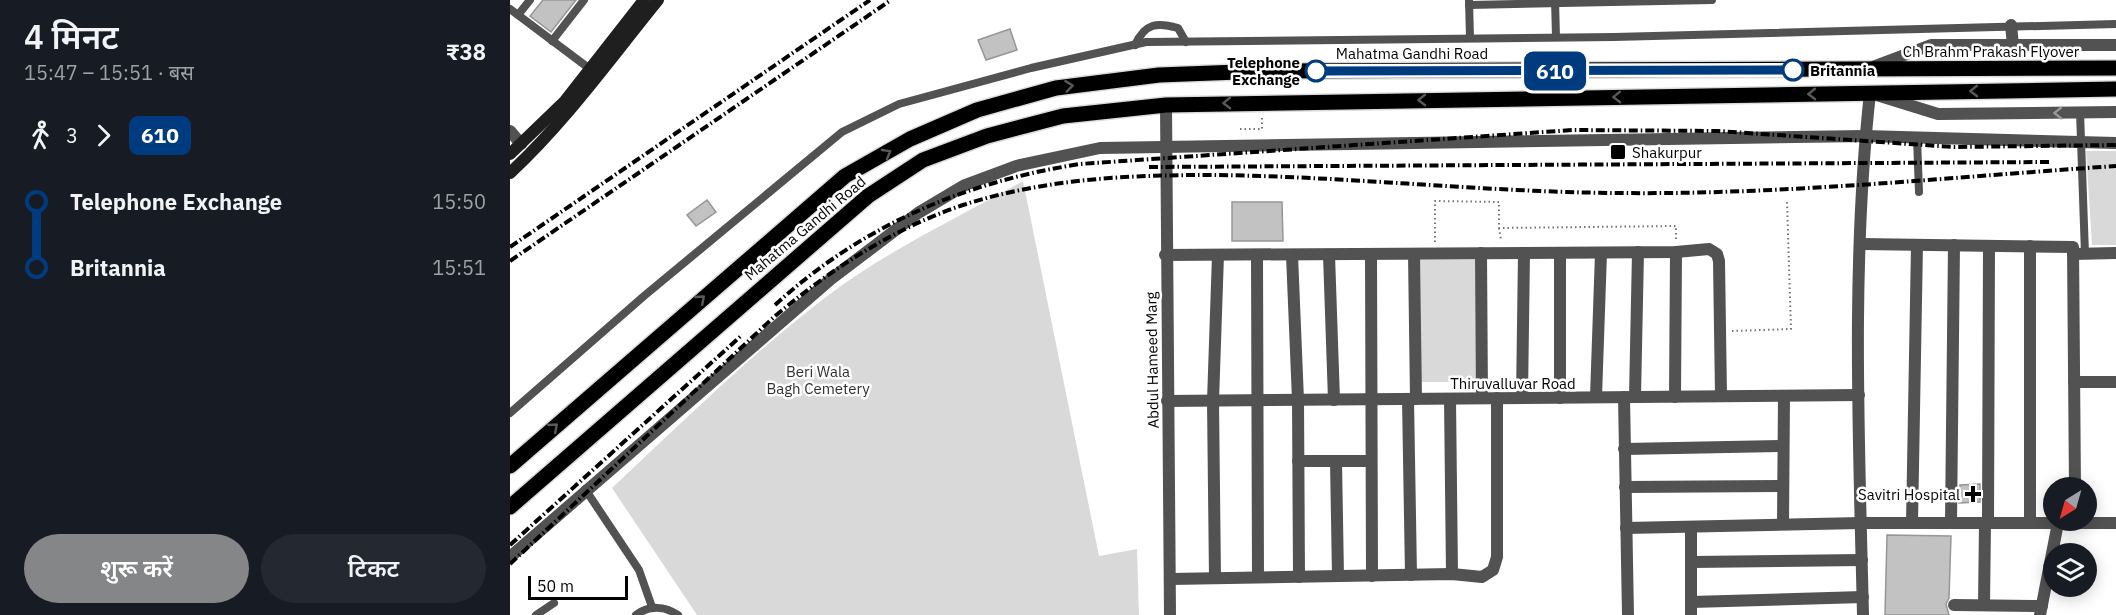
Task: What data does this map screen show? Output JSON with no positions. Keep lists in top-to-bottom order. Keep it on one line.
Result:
{"streets":{"main road":["Ch Brahm Prakash Flyover","Mahatma Gandhi Road"],"street":["Abdul Hameed Marg","Thiruvalluvar Road"]},"crossings":[["Ch Brahm Prakash Flyover","Mahatma Gandhi Road"],["Mahatma Gandhi Road","Abdul Hameed Marg"],["Abdul Hameed Marg","Thiruvalluvar Road"]],"parks":["Beri Wala Bagh Cemetery"],"places":{"other":["Britannia","Telephone Exchange"],"transit":["Shakurpur"],"health":["Savitri Hospital"]},"lines":["bus line 610"],"scale_bar":"50 m","north":"bottom left","page":{"heading":["4 मिनट","15:47 – 15:51 · बस","₹38"],"on_map":"610","legs":["3","610"],"list":[{"name":"Telephone Exchange","value":"15:50"},{"name":"Britannia","value":"15:51"}],"buttons":["शुरू करें","टिकट"],"scale":"50 m"}}
